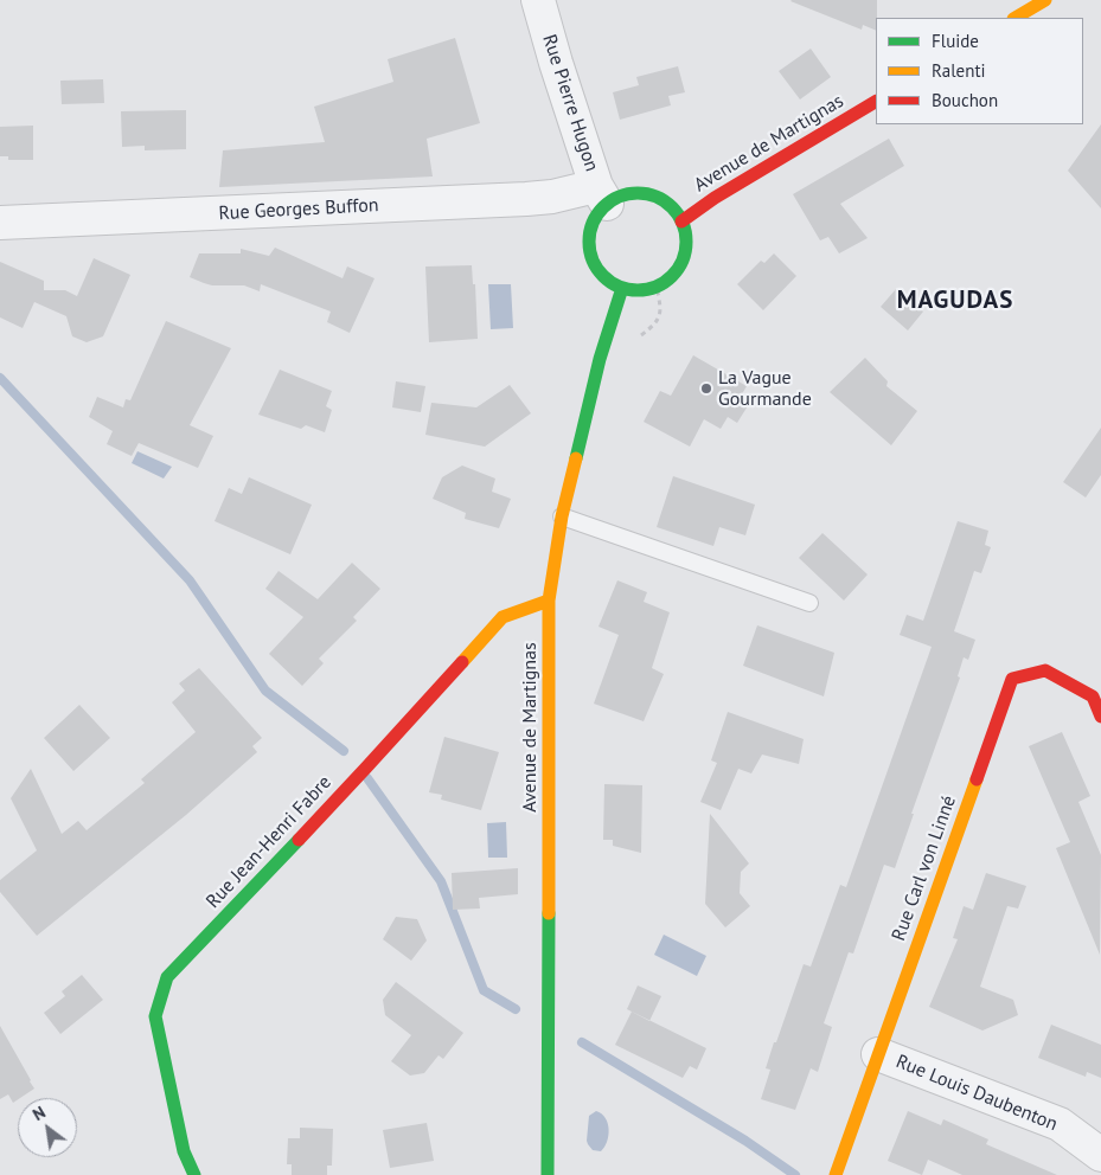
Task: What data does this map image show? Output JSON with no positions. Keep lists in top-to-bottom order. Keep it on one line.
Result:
{"streets":{"street":["Rue Pierre Hugon","Avenue de Martignas","Rue Georges Buffon","Rue Jean-Henri Fabre","Rue Carl von Linné","Rue Louis Daubenton"]},"crossings":[["Rue Pierre Hugon","Avenue de Martignas"],["Rue Pierre Hugon","Rue Georges Buffon"],["Avenue de Martignas","Rue Georges Buffon"],["Avenue de Martignas","Rue Jean-Henri Fabre"],["Rue Carl von Linné","Rue Louis Daubenton"]],"districts":["MAGUDAS"],"places":["La Vague Gourmande"],"legend":["Fluide","Ralenti","Bouchon"],"north":"top left"}
